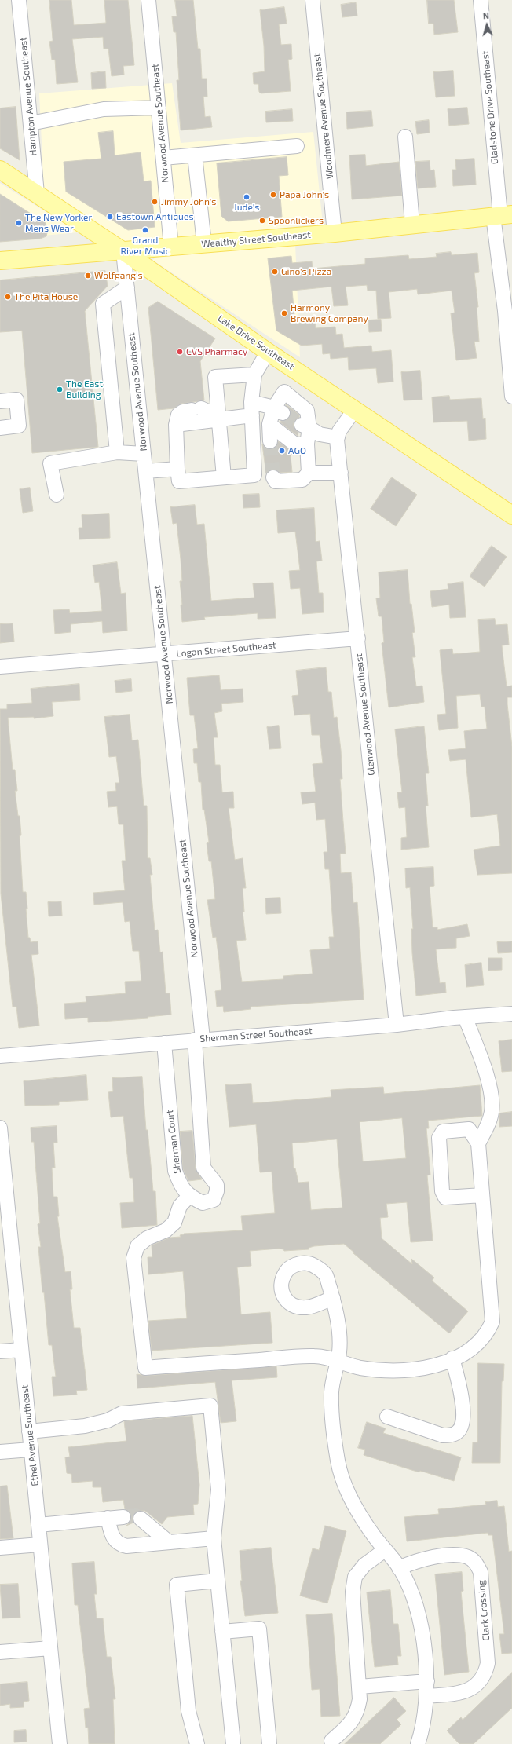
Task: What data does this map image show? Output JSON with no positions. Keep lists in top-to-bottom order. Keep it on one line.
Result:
{"streets":{"main road":["Wealthy Street Southeast","Lake Drive Southeast"],"street":["Hampton Avenue Southeast","Gladstone Drive Southeast","Woodmere Avenue Southeast","Norwood Avenue Southeast","Logan Street Southeast","Glenwood Avenue Southeast","Sherman Street Southeast","Sherman Court","Ethel Avenue Southeast","Clark Crossing"]},"crossings":[["Hampton Avenue Southeast","Lake Drive Southeast"],["Gladstone Drive Southeast","Wealthy Street Southeast"],["Woodmere Avenue Southeast","Wealthy Street Southeast"],["Norwood Avenue Southeast","Wealthy Street Southeast"],["Norwood Avenue Southeast","Lake Drive Southeast"],["Norwood Avenue Southeast","Logan Street Southeast"],["Norwood Avenue Southeast","Sherman Street Southeast"],["Norwood Avenue Southeast","Sherman Court"],["Wealthy Street Southeast","Lake Drive Southeast"],["Logan Street Southeast","Glenwood Avenue Southeast"],["Glenwood Avenue Southeast","Sherman Street Southeast"],["Sherman Street Southeast","Sherman Court"]],"places":["Papa John's","Jude's","Jimmy John's","Eastown Antiques","Spoonlickers","The New Yorker Mens Wear","Grand River Music","Gino's Pizza","Wolfgang's","The Pita House","Harmony Brewing Company","CVS Pharmacy","The East Building","AGO"],"north":"top"}
